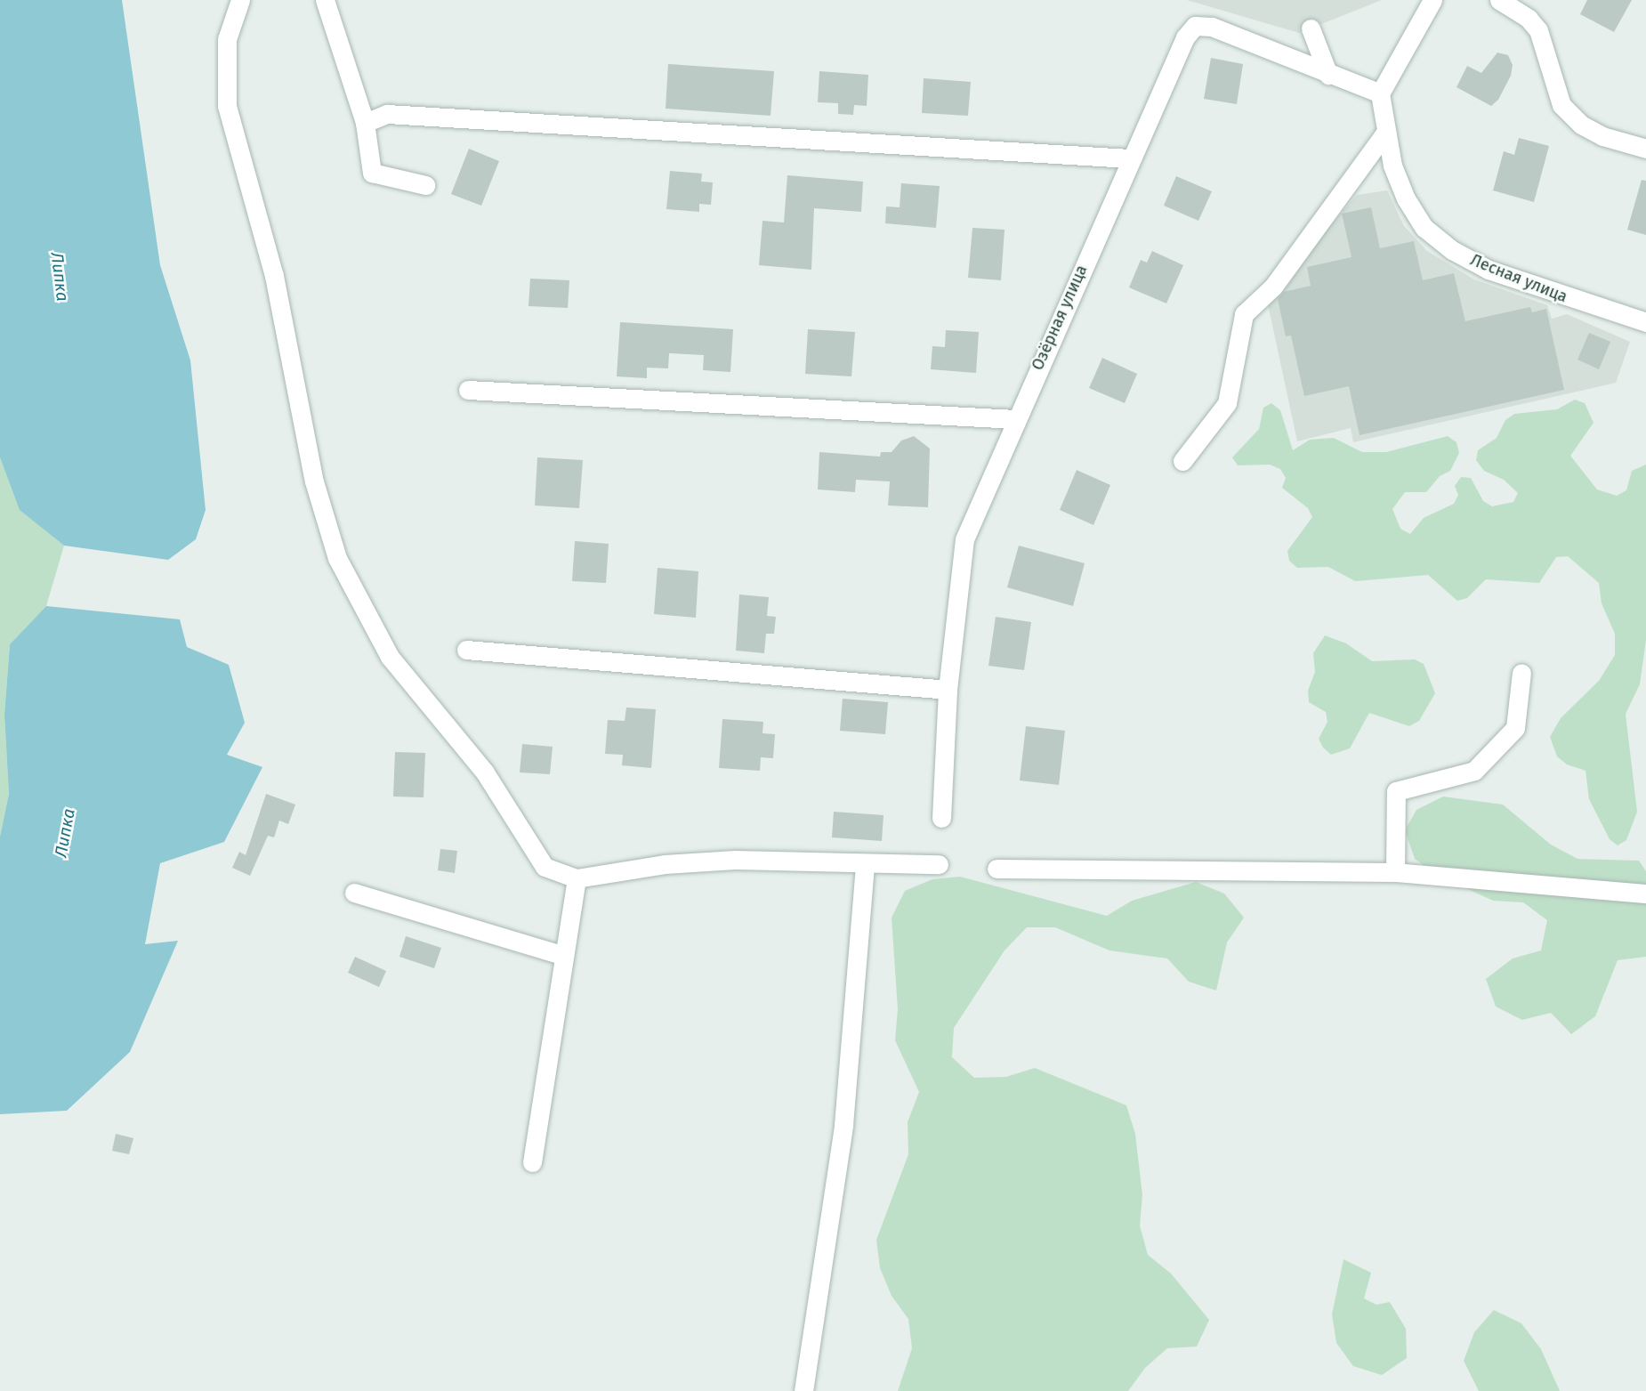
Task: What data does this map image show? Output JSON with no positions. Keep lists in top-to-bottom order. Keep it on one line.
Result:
{"streets":{"street":["Лесная улица","Озёрная улица"]},"crossings":[["Лесная улица","Озёрная улица"]],"water":["Липка"]}
